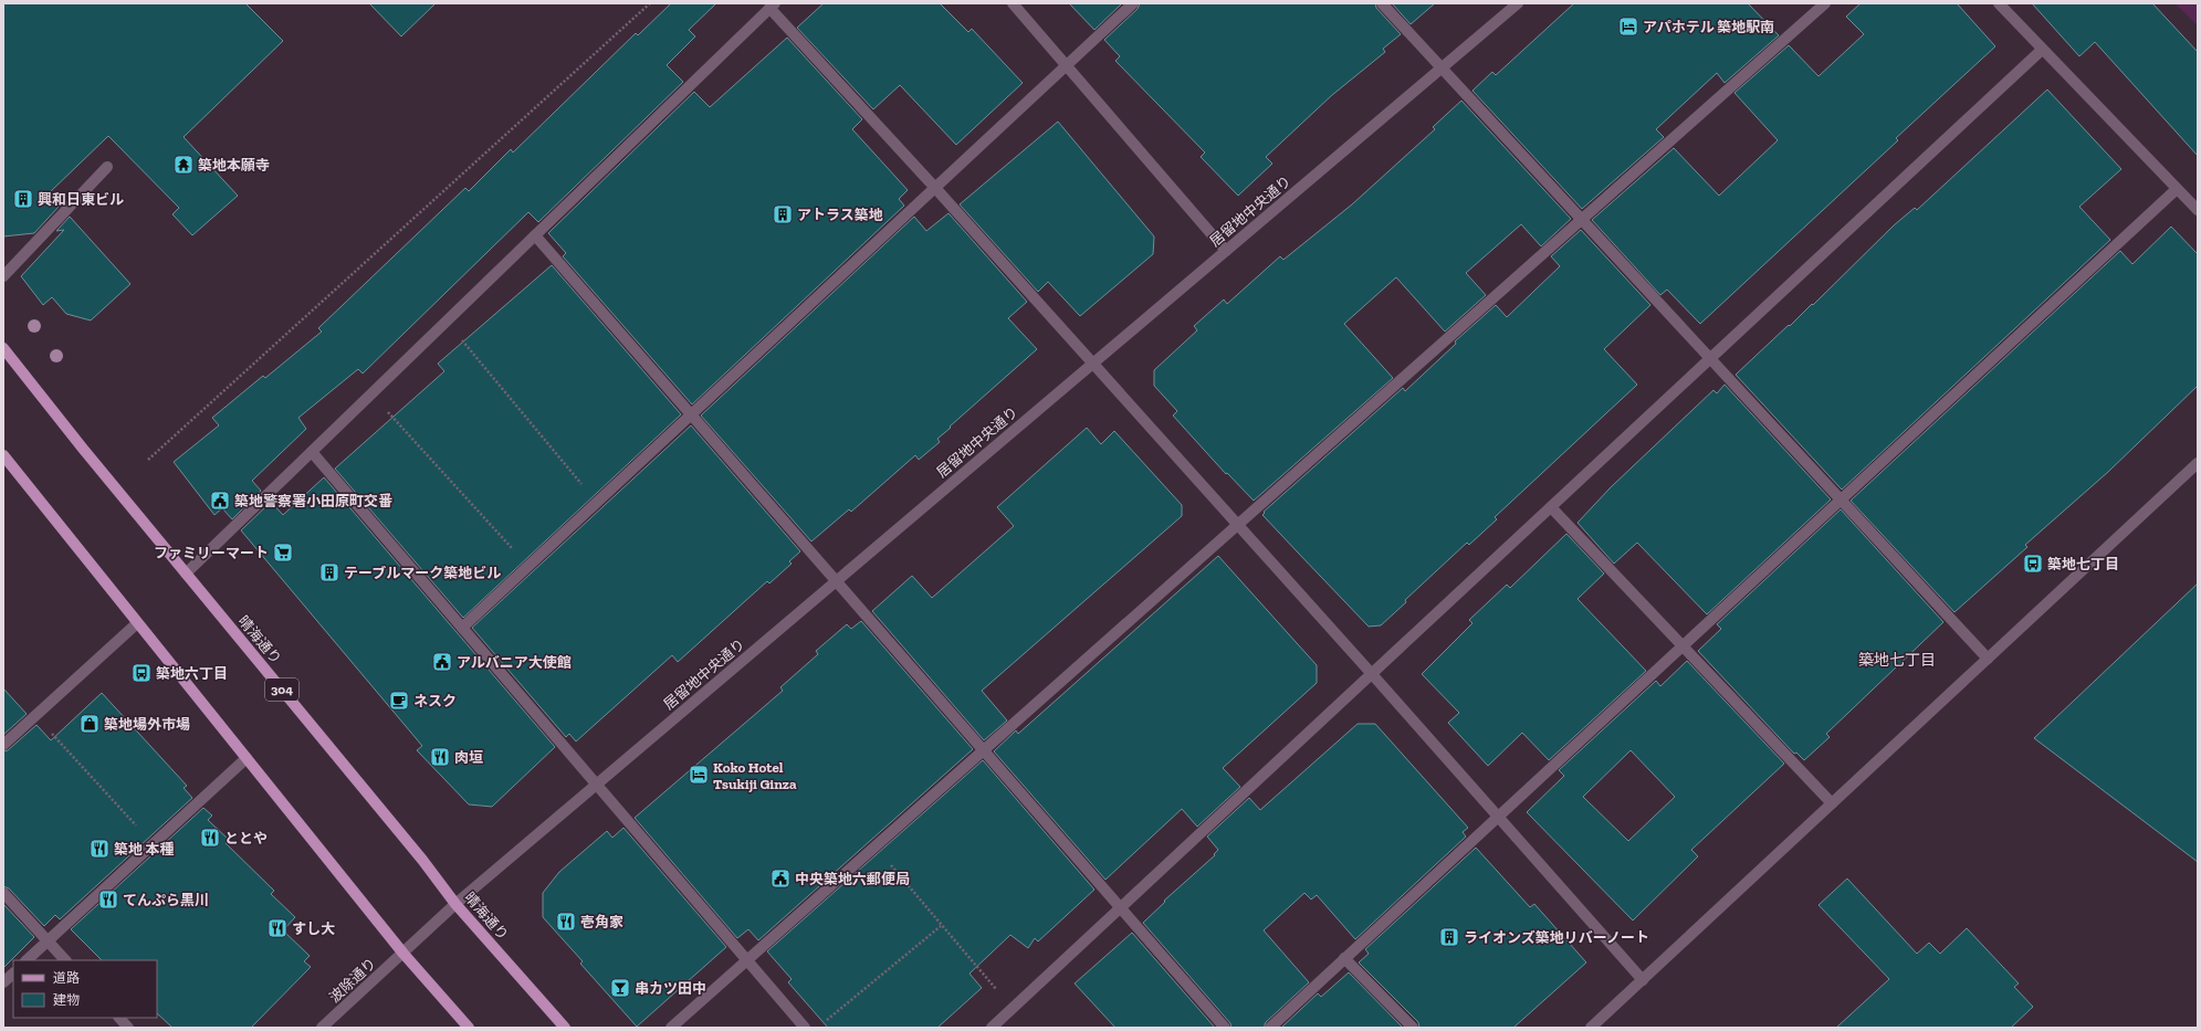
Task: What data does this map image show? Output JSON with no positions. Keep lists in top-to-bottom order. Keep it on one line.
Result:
{"streets":{"main road":["晴海通り","304"],"street":["居留地中央通り","波除通り"]},"crossings":[["居留地中央通り","晴海通り"],["居留地中央通り","波除通り"],["晴海通り","波除通り"]],"districts":["築地七丁目"],"places":{"hotel":["アパホテル 築地駅南","Koko Hotel Tsukiji Ginza"],"temple":["築地本願寺"],"building":["興和日東ビル","アトラス築地","テーブルマーク築地ビル","ライオンズ築地リバーノート"],"public building":["築地警察署小田原町交番","アルバニア大使館","中央築地六郵便局"],"supermarket":["ファミリーマート"],"bus stop":["築地七丁目","築地六丁目"],"cafe":["ネスク"],"shop":["築地場外市場"],"restaurant":["肉垣","ととや","築地 本種","てんぷら黒川","壱角家","すし大"],"bar":["串カツ田中"]},"legend":["道路","建物"]}
